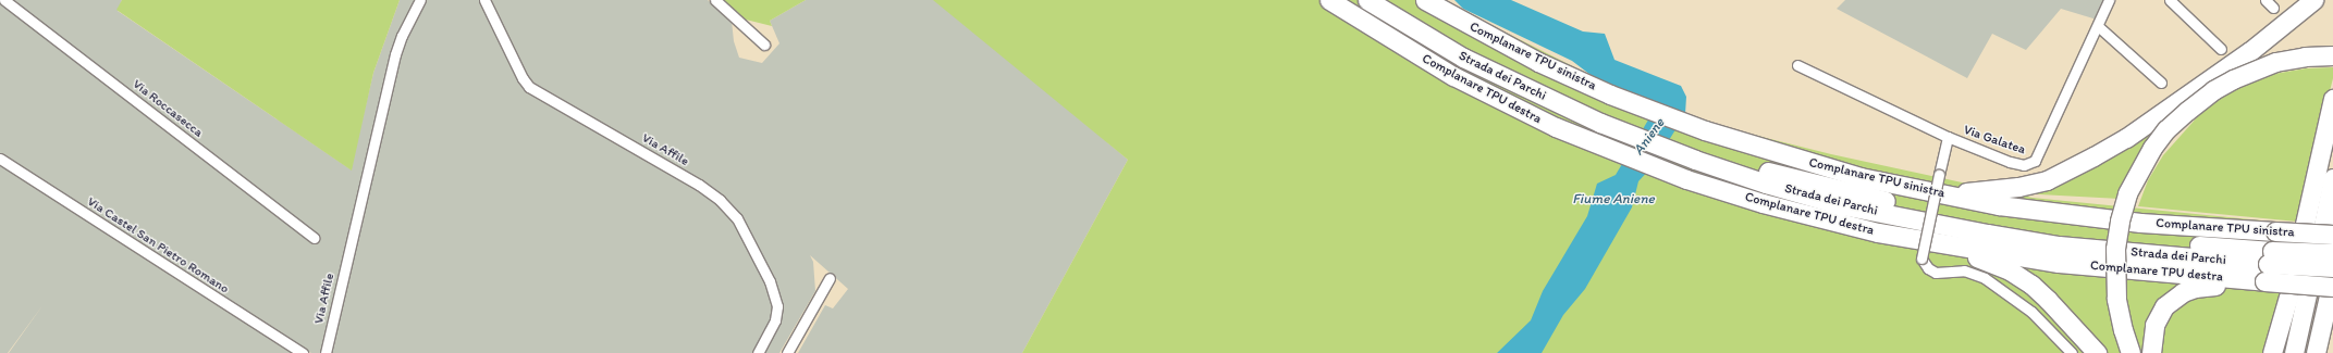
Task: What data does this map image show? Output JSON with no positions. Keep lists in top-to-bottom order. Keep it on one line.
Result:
{"streets":{"highway":["Complanare TPU sinistra","Strada dei Parchi","Complanare TPU destra"],"street":["Via Roccasecca","Via Galatea","Via Affile","Via Castel San Pietro Romano"]},"crossings":[["Strada dei Parchi","Complanare TPU destra"]],"water":["Aniene","Fiume Aniene"]}
